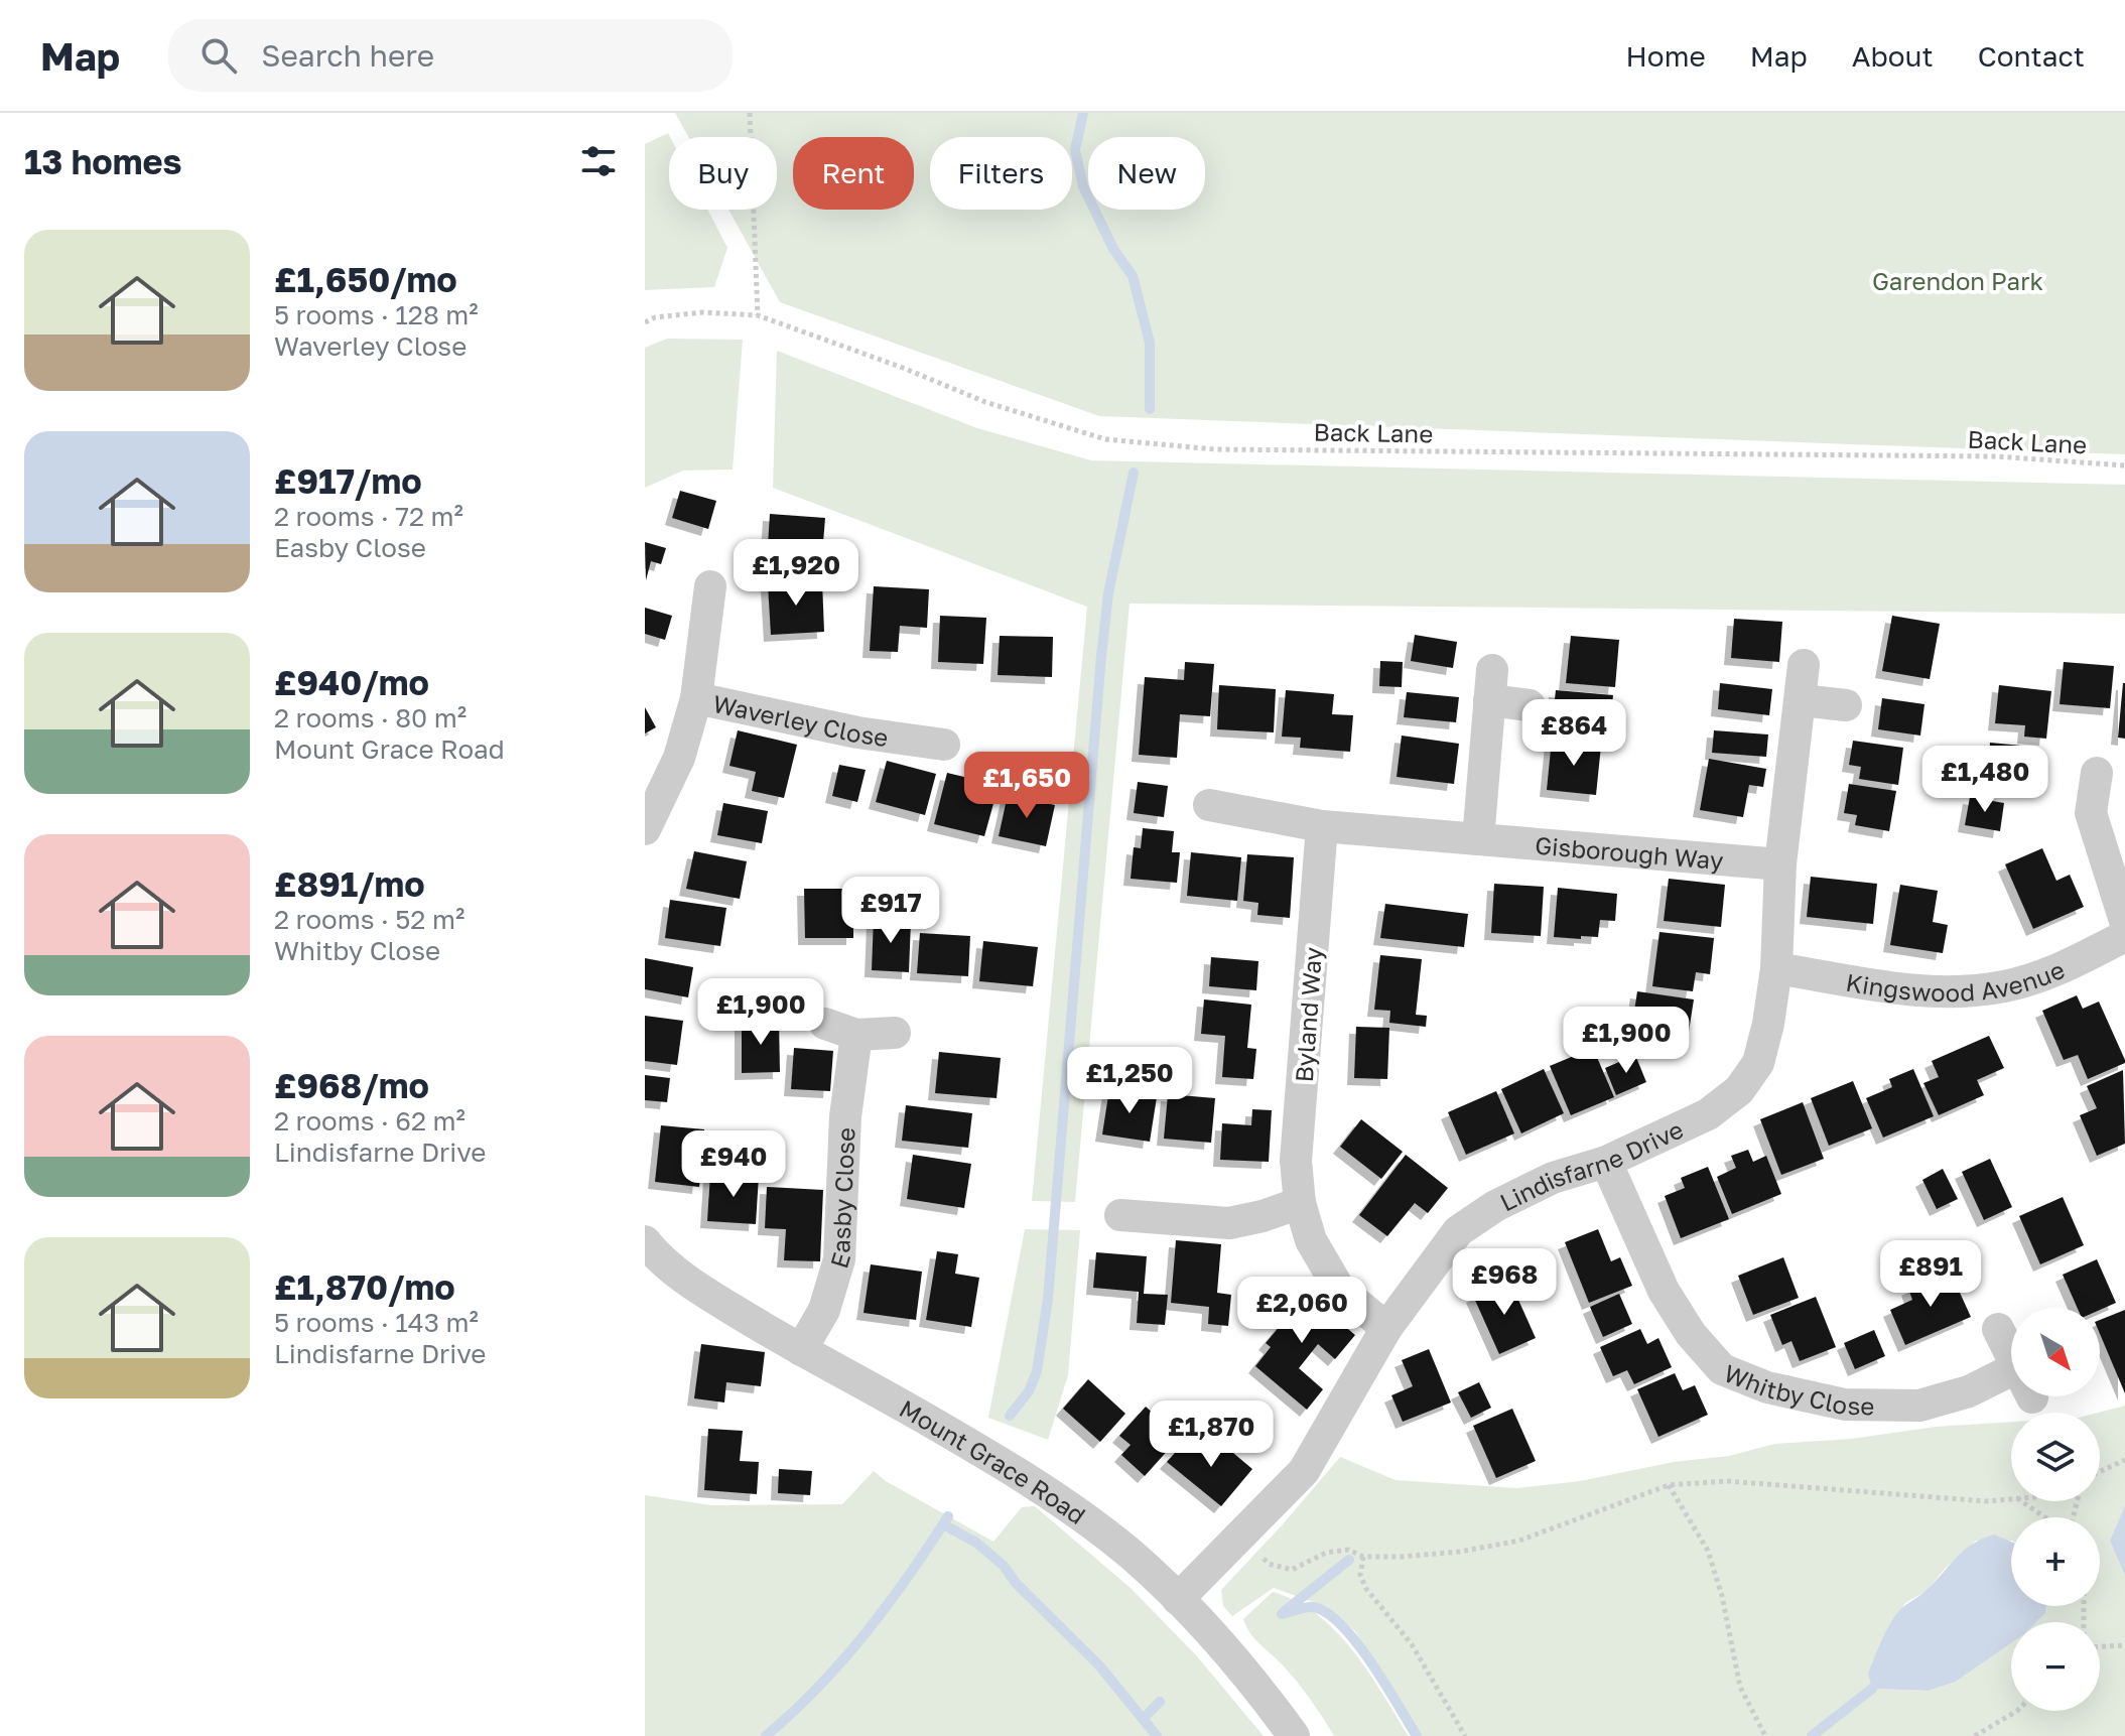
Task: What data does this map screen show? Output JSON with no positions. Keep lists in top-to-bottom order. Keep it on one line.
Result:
{"streets":{"street":["Waverley Close","Gisborough Way","Kingswood Avenue","Byland Way","Lindisfarne Drive","Easby Close","Whitby Close","Mount Grace Road"],"path":["Back Lane"]},"crossings":[["Gisborough Way","Byland Way"],["Gisborough Way","Lindisfarne Drive"],["Kingswood Avenue","Lindisfarne Drive"],["Byland Way","Lindisfarne Drive"],["Lindisfarne Drive","Whitby Close"],["Lindisfarne Drive","Mount Grace Road"],["Easby Close","Mount Grace Road"]],"parks":["Garendon Park"],"north":"bottom right","page":{"header":"Map","search":"Search here","nav":["Home","Map","About","Contact"],"heading":"13 homes","chip":["Buy","Rent","Filters","New"],"list":[{"name":"£1,650/mo","note":"5 rooms · 128 m² · Waverley Close"},{"name":"£917/mo","note":"2 rooms · 72 m² · Easby Close"},{"name":"£940/mo","note":"2 rooms · 80 m² · Mount Grace Road"},{"name":"£891/mo","note":"2 rooms · 52 m² · Whitby Close"},{"name":"£968/mo","note":"2 rooms · 62 m² · Lindisfarne Drive"},{"name":"£1,870/mo","note":"5 rooms · 143 m² · Lindisfarne Drive"}],"price":["£1,920","£864","£1,480","£1,650","£917","£1,900","£1,900","£1,250","£940","£891","£968","£2,060","£1,870"],"map_buttons":["+","−"]}}
